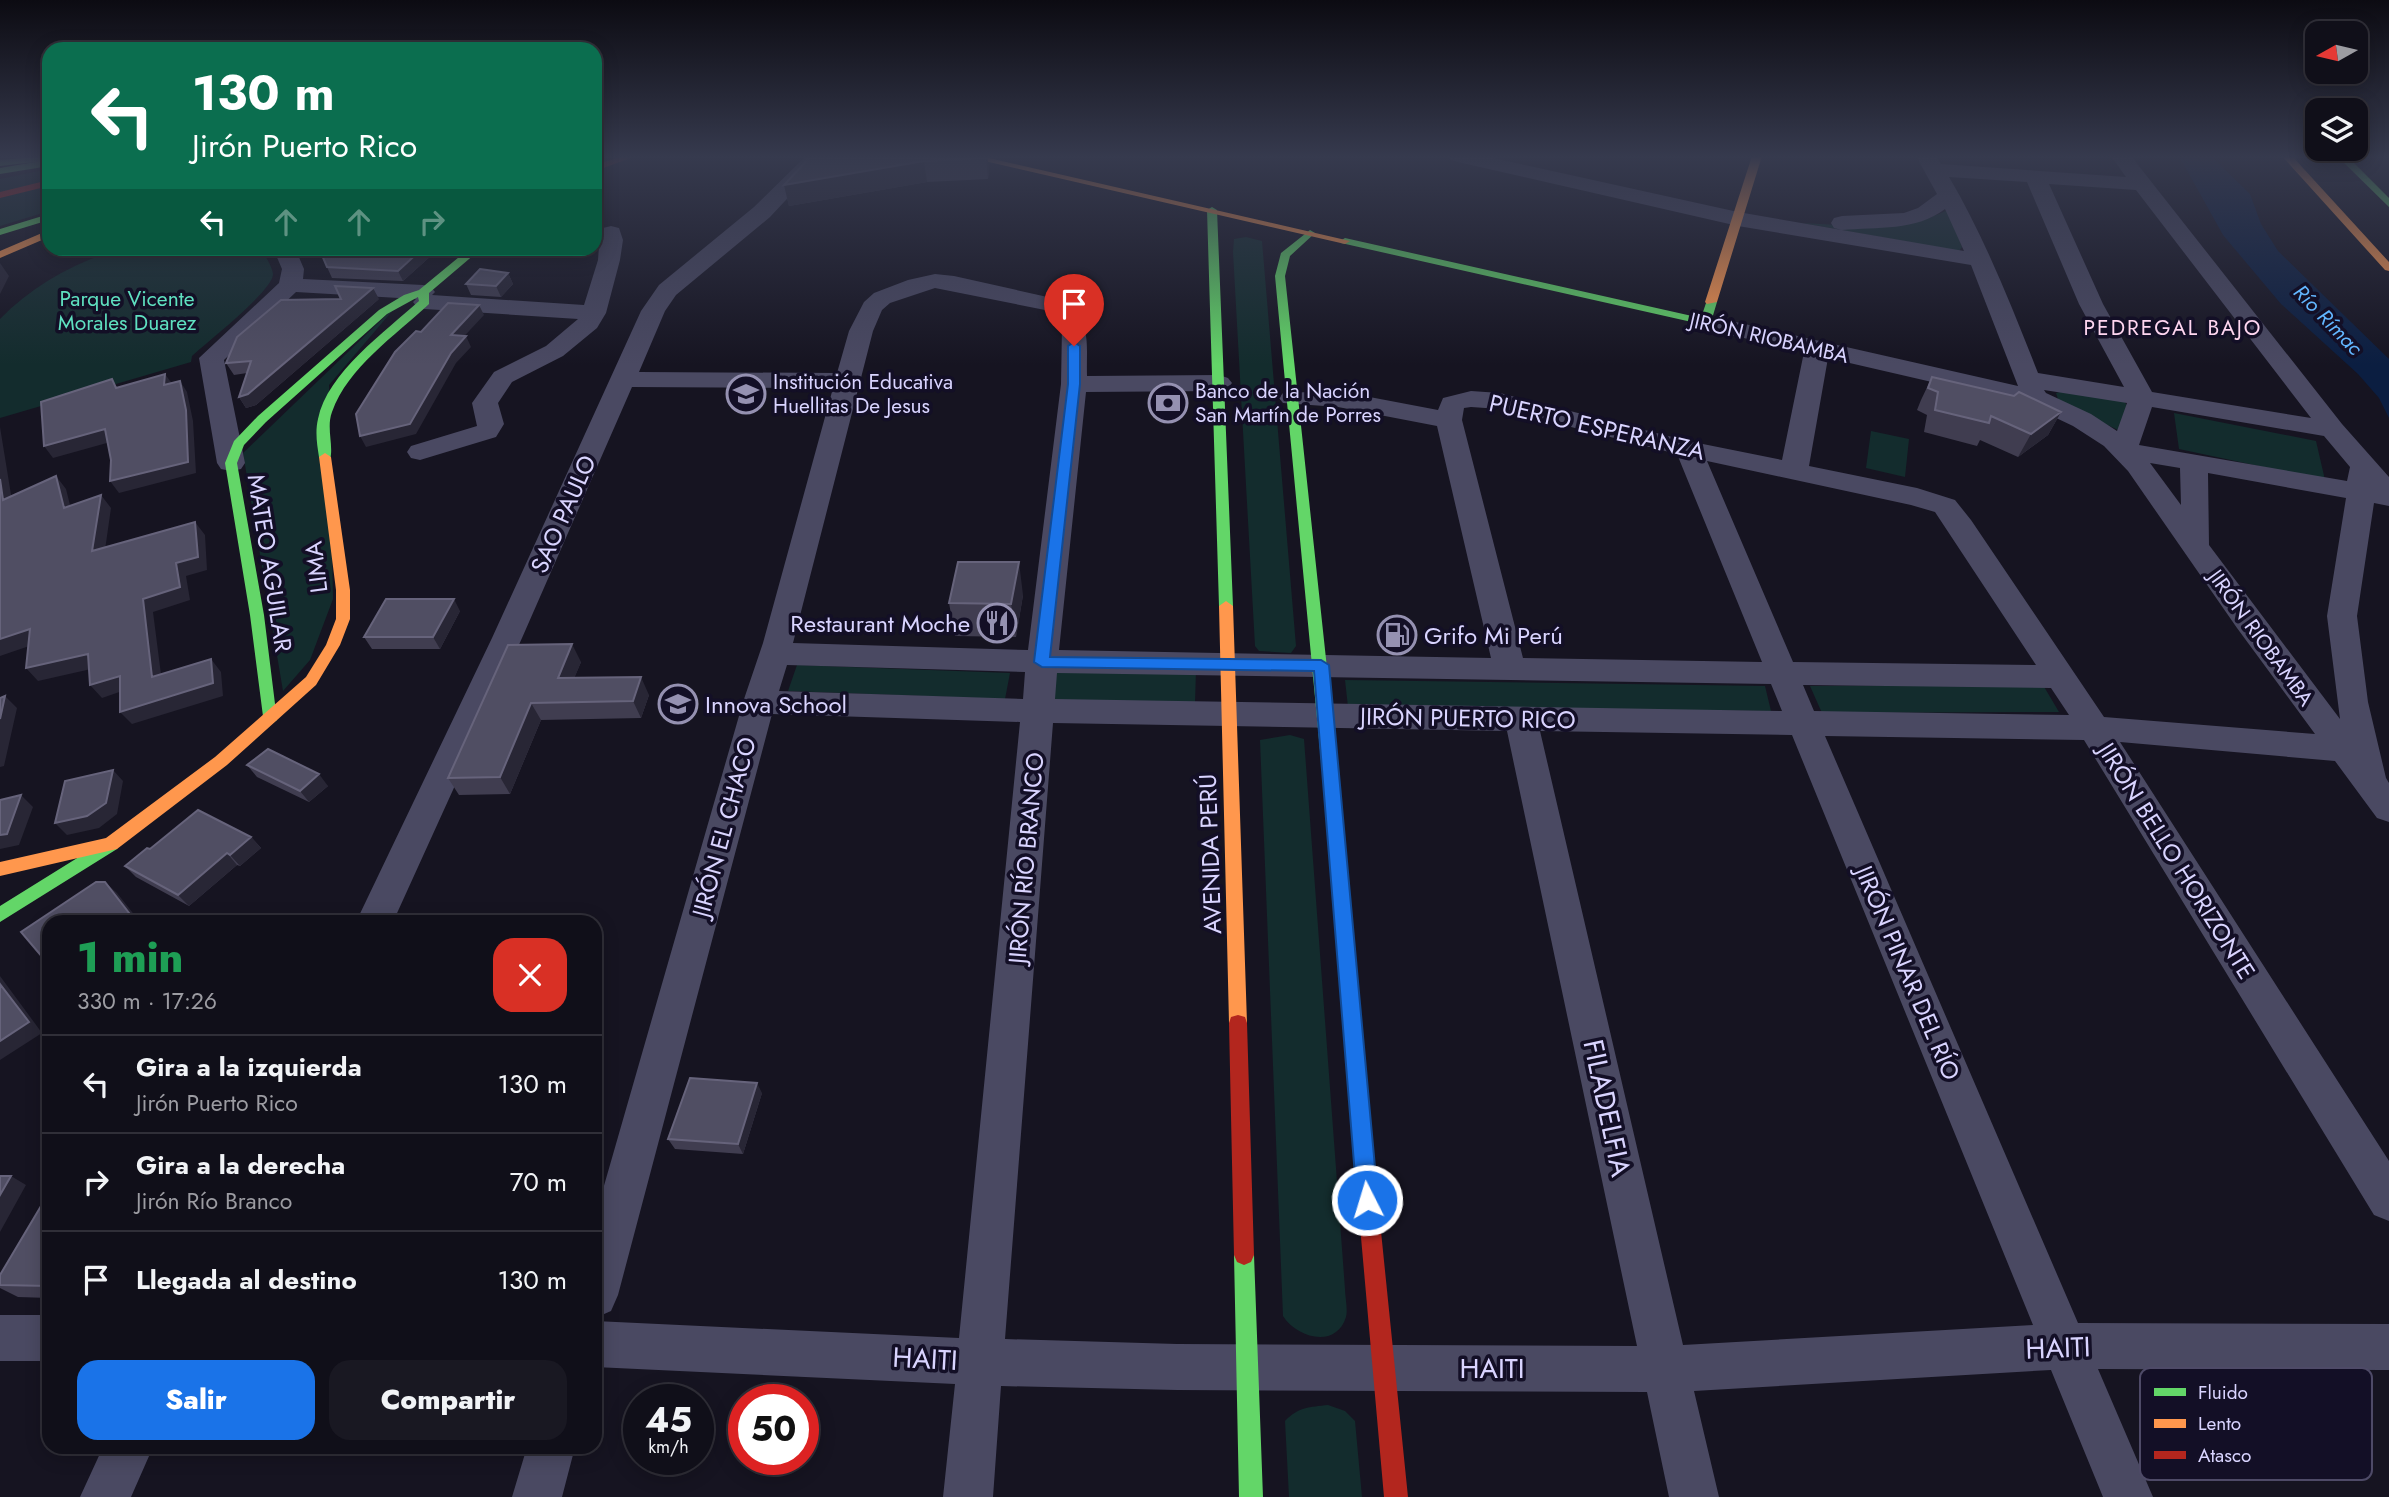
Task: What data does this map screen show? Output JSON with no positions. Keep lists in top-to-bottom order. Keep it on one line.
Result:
{"streets":{"main road":["JIRÓN RIOBAMBA","MATEO AGUILAR","LIMA","AVENIDA PERÚ"],"street":["PUERTO ESPERANZA","SAO PAULO","JIRÓN PUERTO RICO","JIRÓN EL CHACO","JIRÓN RÍO BRANCO","JIRÓN BELLO HORIZONTE","JIRÓN PINAR DEL RÍO","FILADELFIA","HAITI"]},"crossings":[["JIRÓN RIOBAMBA","JIRÓN PUERTO RICO"],["PUERTO ESPERANZA","JIRÓN BELLO HORIZONTE"],["PUERTO ESPERANZA","JIRÓN PINAR DEL RÍO"],["MATEO AGUILAR","LIMA"],["JIRÓN PUERTO RICO","JIRÓN EL CHACO"],["JIRÓN PUERTO RICO","AVENIDA PERÚ"],["JIRÓN PUERTO RICO","JIRÓN RÍO BRANCO"],["JIRÓN PUERTO RICO","JIRÓN BELLO HORIZONTE"],["JIRÓN PUERTO RICO","JIRÓN PINAR DEL RÍO"],["JIRÓN PUERTO RICO","FILADELFIA"],["JIRÓN EL CHACO","JIRÓN RÍO BRANCO"],["AVENIDA PERÚ","HAITI"],["JIRÓN RÍO BRANCO","HAITI"],["JIRÓN PINAR DEL RÍO","HAITI"],["FILADELFIA","HAITI"]],"districts":["PEDREGAL BAJO"],"water":["Río Rímac"],"parks":["Parque Vicente Morales Duarez"],"places":{"school or university":["Institución Educativa Huellitas De Jesus","Innova School"],"bank":["Banco de la Nación San Martín de Porres"],"restaurant":["Restaurant Moche"],"fuel station":["Grifo Mi Perú"]},"legend":["Fluido","Lento","Atasco"],"north":"left","page":{"turn":["130 m","Jirón Puerto Rico"],"heading":["1 min","330 m · 17:26"],"list":[{"name":"Gira a la izquierda","note":"Jirón Puerto Rico","value":"130 m"},{"name":"Gira a la derecha","note":"Jirón Río Branco","value":"70 m"},{"name":"Llegada al destino","value":"130 m"}],"buttons":["Salir","Compartir"],"speed":"45 km/h","limit":"50"}}
